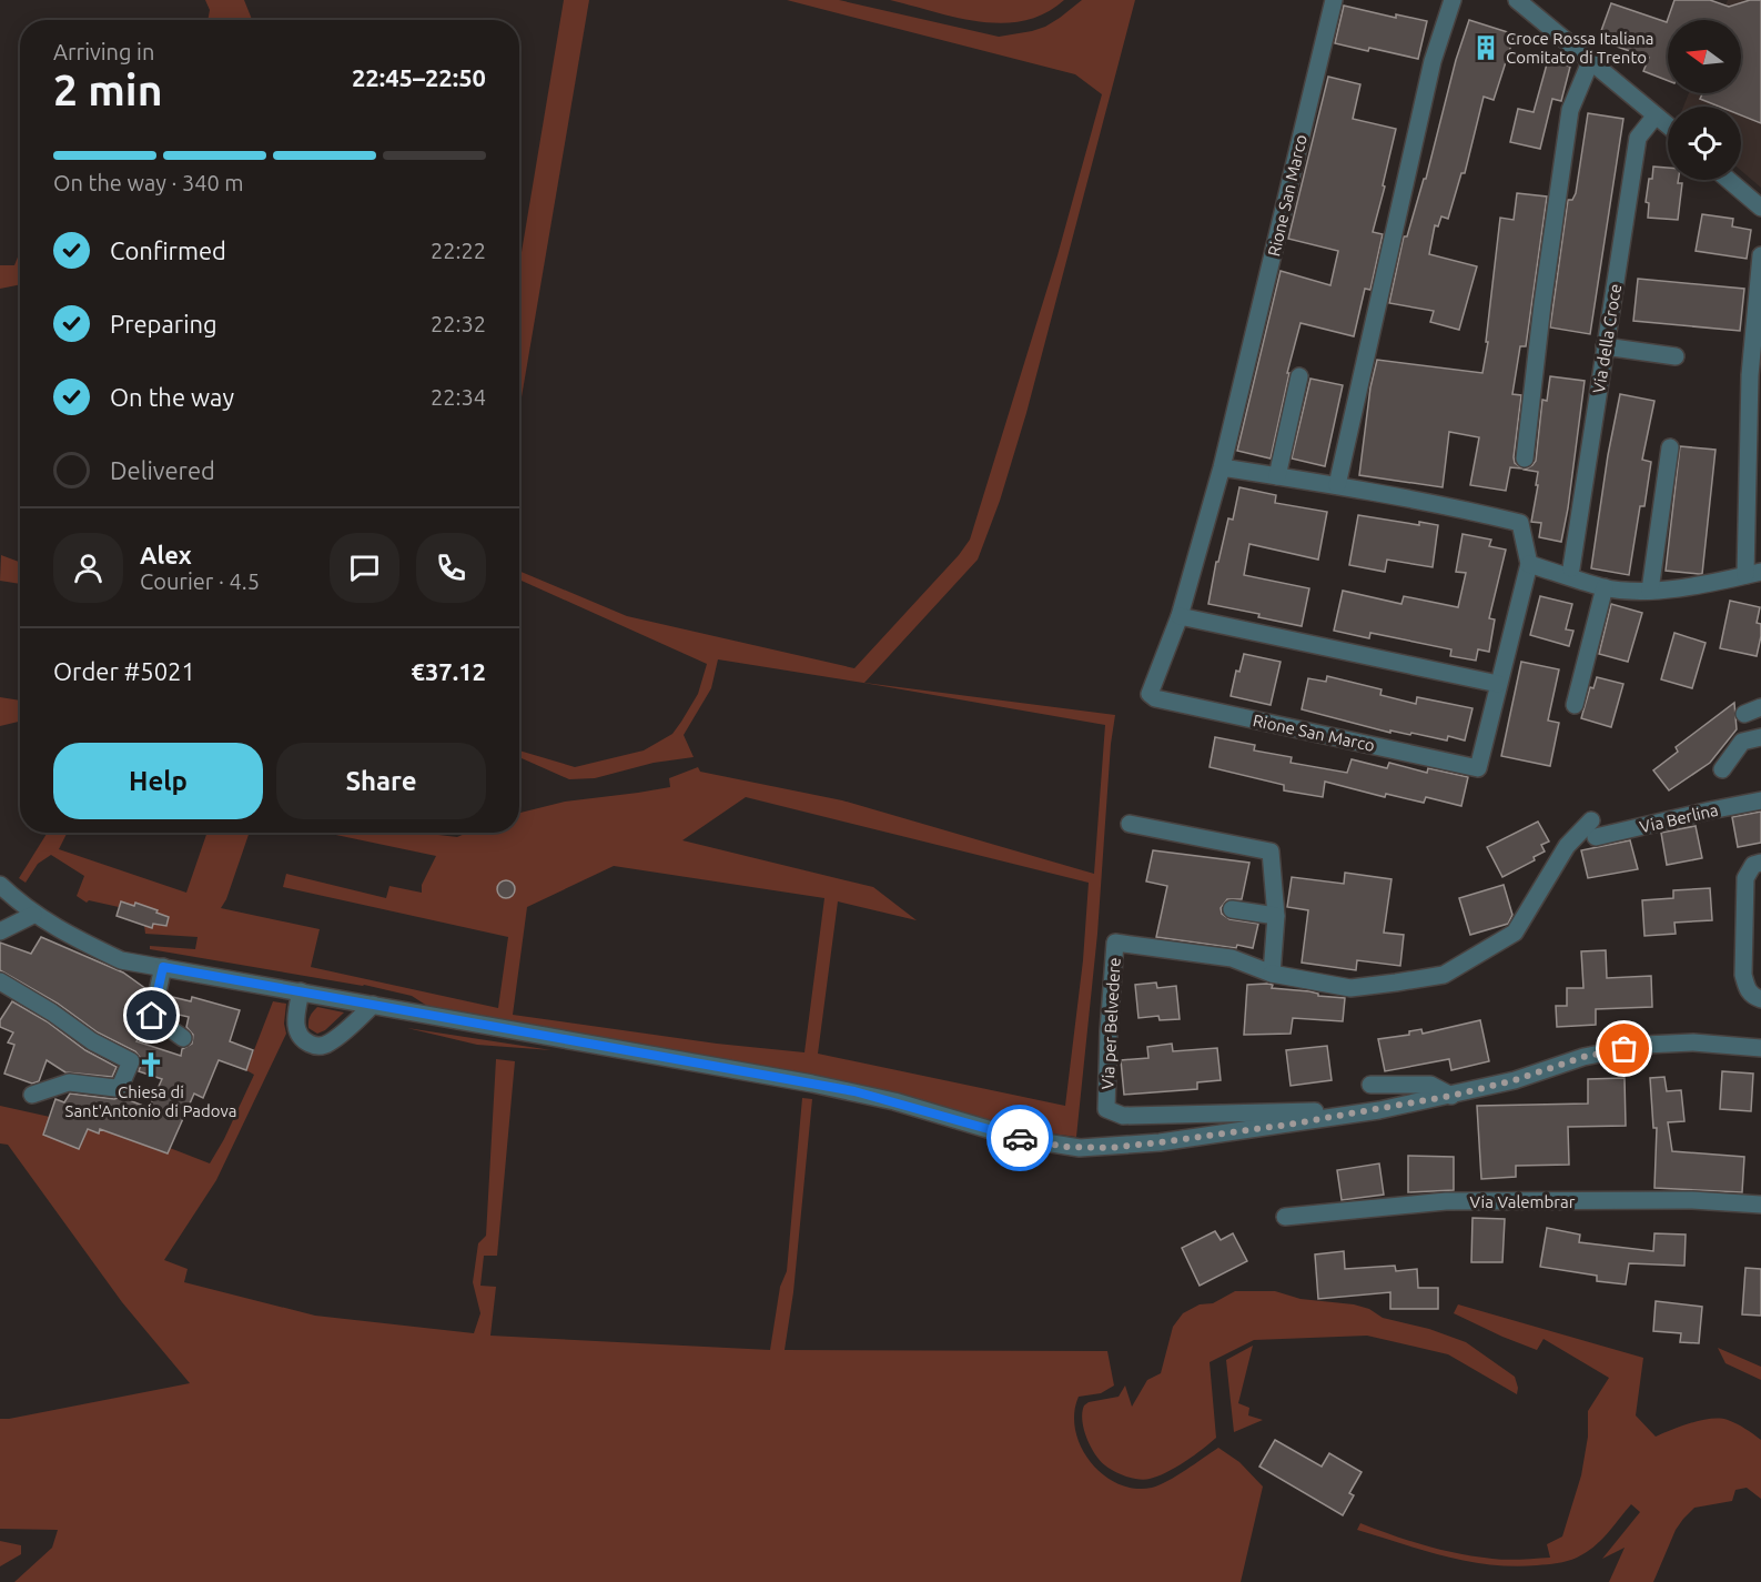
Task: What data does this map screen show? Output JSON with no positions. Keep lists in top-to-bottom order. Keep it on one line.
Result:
{"streets":{"street":["Rione San Marco","Via della Croce","Via Berlina","Via per Belvedere","Via Valembrar"]},"crossings":[["Via Berlina","Via per Belvedere"]],"places":{"building":["Croce Rossa Italiana Comitato di Trento"],"church":["Chiesa di Sant'Antonio di Padova"]},"north":"left","page":{"heading":["2 min","Arriving in","22:45–22:50"],"panel":["Alex","Courier · 4.5","Order #5021","€37.12"],"bar":"On the way · 340 m","list":[["Confirmed","22:22"],["Preparing","22:32"],["On the way","22:34"],"Delivered"],"buttons":["Help","Share"]}}
